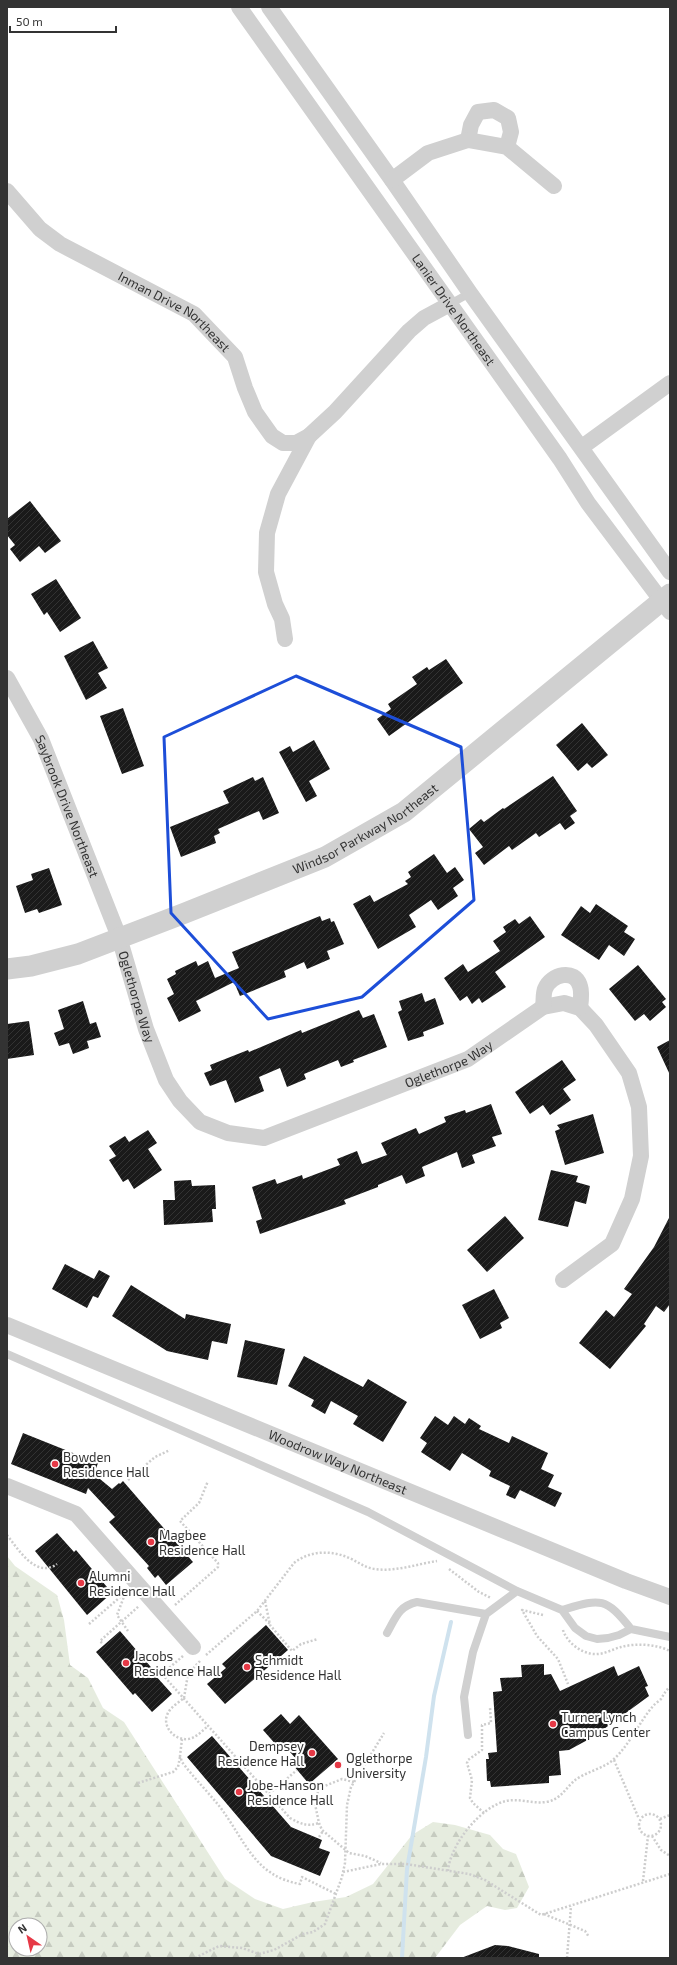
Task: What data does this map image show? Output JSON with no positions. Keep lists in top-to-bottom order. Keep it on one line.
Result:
{"streets":{"street":["Lanier Drive Northeast","Inman Drive Northeast","Saybrook Drive Northeast","Windsor Parkway Northeast","Oglethorpe Way","Woodrow Way Northeast"]},"crossings":[["Lanier Drive Northeast","Inman Drive Northeast"],["Lanier Drive Northeast","Windsor Parkway Northeast"],["Saybrook Drive Northeast","Windsor Parkway Northeast"],["Saybrook Drive Northeast","Oglethorpe Way"],["Windsor Parkway Northeast","Oglethorpe Way"]],"places":["Bowden Residence Hall","Magbee Residence Hall","Alumni Residence Hall","Jacobs Residence Hall","Schmidt Residence Hall","Turner Lynch Campus Center","Dempsey Residence Hall","Oglethorpe University","Jobe-Hanson Residence Hall"],"scale_bar":"50 m","north":"top left"}
